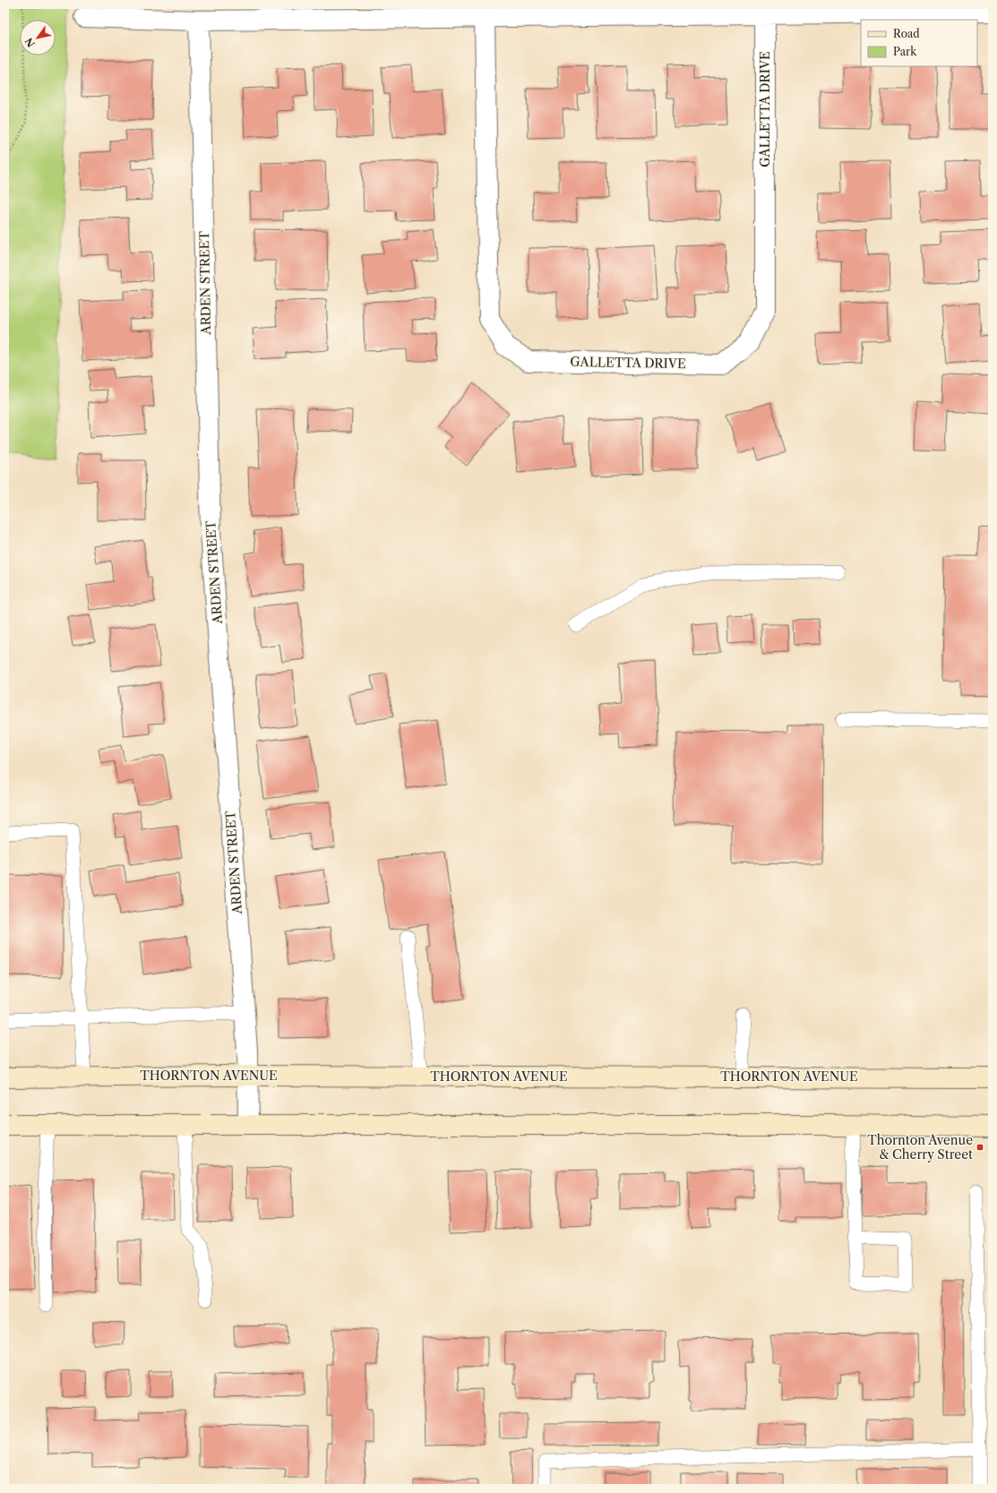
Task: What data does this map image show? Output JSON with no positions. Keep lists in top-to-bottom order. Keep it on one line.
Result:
{"streets":{"main road":["THORNTON AVENUE"],"street":["GALLETTA DRIVE","ARDEN STREET"]},"crossings":[["ARDEN STREET","THORNTON AVENUE"]],"places":{"transit":["Thornton Avenue & Cherry Street"]},"legend":["Road","Park"],"north":"bottom left"}
